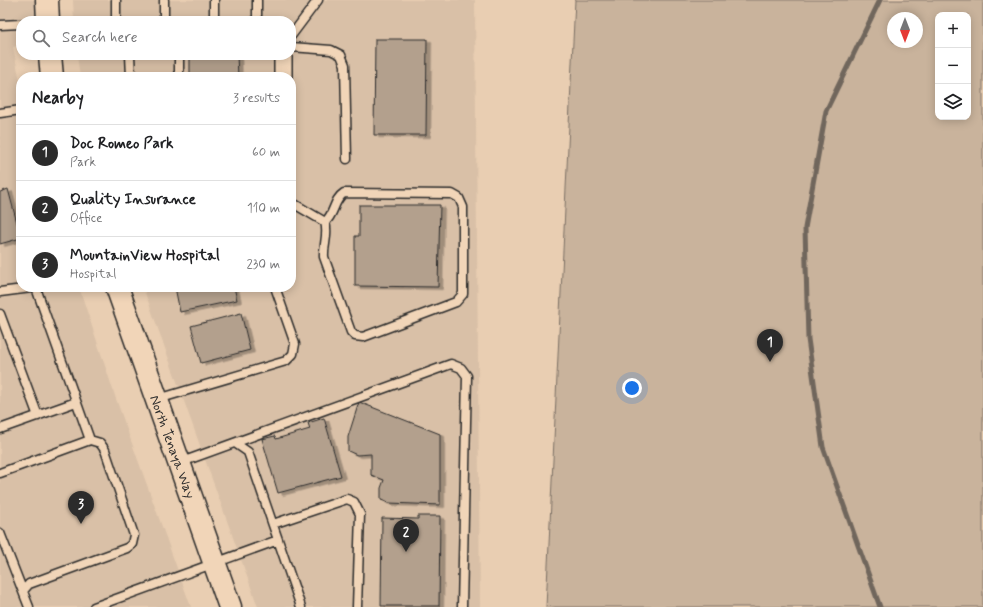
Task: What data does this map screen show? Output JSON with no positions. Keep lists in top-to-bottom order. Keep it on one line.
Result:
{"streets":{"main road":["North Tenaya Way"]},"north":"bottom","page":{"map_buttons":["+","−"],"search":"Search here","heading":["Nearby","3 results"],"list":[{"mark":"1","name":"Doc Romeo Park","note":"Park","value":"60 m"},{"mark":"2","name":"Quality Insurance","note":"Office","value":"110 m"},{"mark":"3","name":"MountainView Hospital","note":"Hospital","value":"230 m"}],"pins":["1","3","2"]}}
